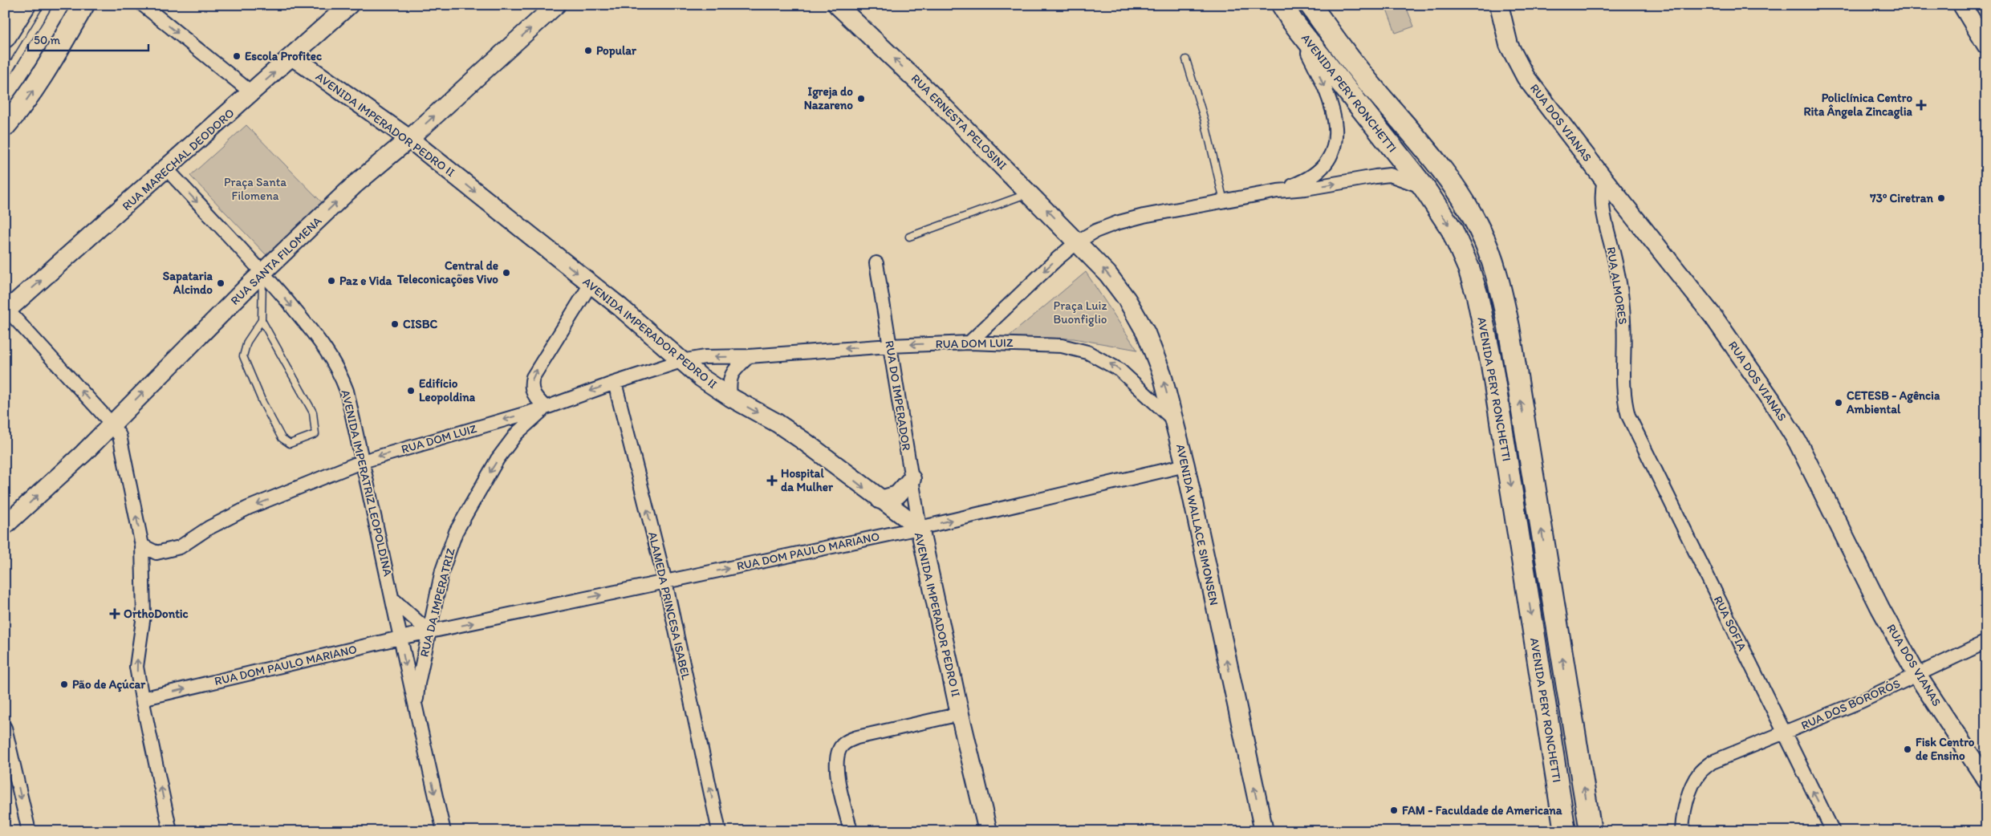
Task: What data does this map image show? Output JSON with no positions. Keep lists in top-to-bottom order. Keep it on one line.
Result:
{"streets":{"main road":["AVENIDA PERY RONCHETTI"],"street":["RUA ERNESTA PELOSINI","RUA DOS VIANAS","AVENIDA IMPERADOR PEDRO II","RUA MARECHAL DEODORO","RUA SANTA FILOMENA","RUA ALMORES","RUA DOM LUIZ","RUA DO IMPERADOR","AVENIDA IMPERATRIZ LEOPOLDINA","AVENIDA WALLACE SIMONSEN","RUA DOM PAULO MARIANO","RUA DA IMPERATRIZ","ALAMEDA PRINCESA ISABEL","RUA SOFIA","RUA DOS BORORÓS"]},"crossings":[["RUA ERNESTA PELOSINI","AVENIDA WALLACE SIMONSEN"],["RUA DOS VIANAS","RUA ALMORES"],["RUA DOS VIANAS","RUA DOS BORORÓS"],["AVENIDA IMPERADOR PEDRO II","RUA MARECHAL DEODORO"],["AVENIDA IMPERADOR PEDRO II","RUA SANTA FILOMENA"],["AVENIDA IMPERADOR PEDRO II","RUA DOM LUIZ"],["AVENIDA IMPERADOR PEDRO II","RUA DO IMPERADOR"],["AVENIDA IMPERADOR PEDRO II","RUA DOM PAULO MARIANO"],["RUA MARECHAL DEODORO","AVENIDA IMPERATRIZ LEOPOLDINA"],["RUA SANTA FILOMENA","AVENIDA IMPERATRIZ LEOPOLDINA"],["RUA ALMORES","RUA SOFIA"],["RUA DOM LUIZ","RUA DO IMPERADOR"],["RUA DOM LUIZ","AVENIDA IMPERATRIZ LEOPOLDINA"],["RUA DOM LUIZ","AVENIDA WALLACE SIMONSEN"],["RUA DOM LUIZ","RUA DA IMPERATRIZ"],["RUA DOM LUIZ","ALAMEDA PRINCESA ISABEL"],["RUA DO IMPERADOR","RUA DOM PAULO MARIANO"],["AVENIDA IMPERATRIZ LEOPOLDINA","RUA DOM PAULO MARIANO"],["AVENIDA IMPERATRIZ LEOPOLDINA","RUA DA IMPERATRIZ"],["AVENIDA WALLACE SIMONSEN","RUA DOM PAULO MARIANO"],["RUA DOM PAULO MARIANO","RUA DA IMPERATRIZ"],["RUA DOM PAULO MARIANO","ALAMEDA PRINCESA ISABEL"],["RUA SOFIA","RUA DOS BORORÓS"]],"one_way":["RUA ERNESTA PELOSINI","AVENIDA IMPERADOR PEDRO II","RUA MARECHAL DEODORO","RUA SANTA FILOMENA","RUA DOM LUIZ","AVENIDA IMPERATRIZ LEOPOLDINA","AVENIDA WALLACE SIMONSEN","RUA DOM PAULO MARIANO","RUA DA IMPERATRIZ","ALAMEDA PRINCESA ISABEL"],"parks":["Praça Santa Filomena","Praça Luiz Buonfiglio"],"places":{"other":["Popular","Escola Profitec","Igreja do Nazareno","73º Ciretran","Central de Teleconicações Vivo","Paz e Vida","Sapataria Alcindo","CISBC","Edifício Leopoldina","CETESB - Agência Ambiental","Pão de Açúcar","Fisk Centro de Ensino","FAM - Faculdade de Americana"],"health":["Policlínica Centro Rita Ângela Zincaglia","Hospital da Mulher","OrthoDontic"]},"scale_bar":"50 m"}
